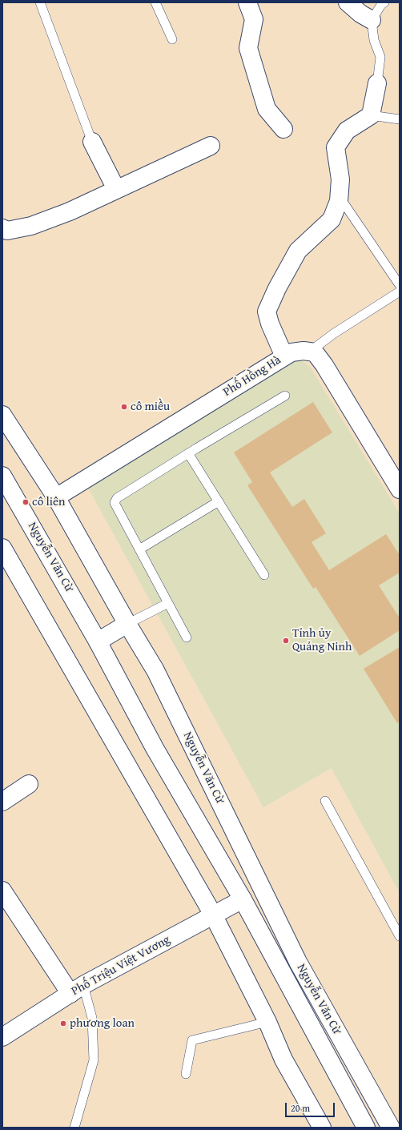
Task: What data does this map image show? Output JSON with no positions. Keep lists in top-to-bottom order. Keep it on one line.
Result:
{"streets":{"main road":["Phố Hồng Hà","Nguyễn Văn Cừ","Phố Triệu Việt Vương"]},"crossings":[["Phố Hồng Hà","Nguyễn Văn Cừ"],["Nguyễn Văn Cừ","Phố Triệu Việt Vương"]],"places":["cô miều","cô liên","Tỉnh ủy Quảng Ninh","phương loan"],"scale_bar":"20 m"}
